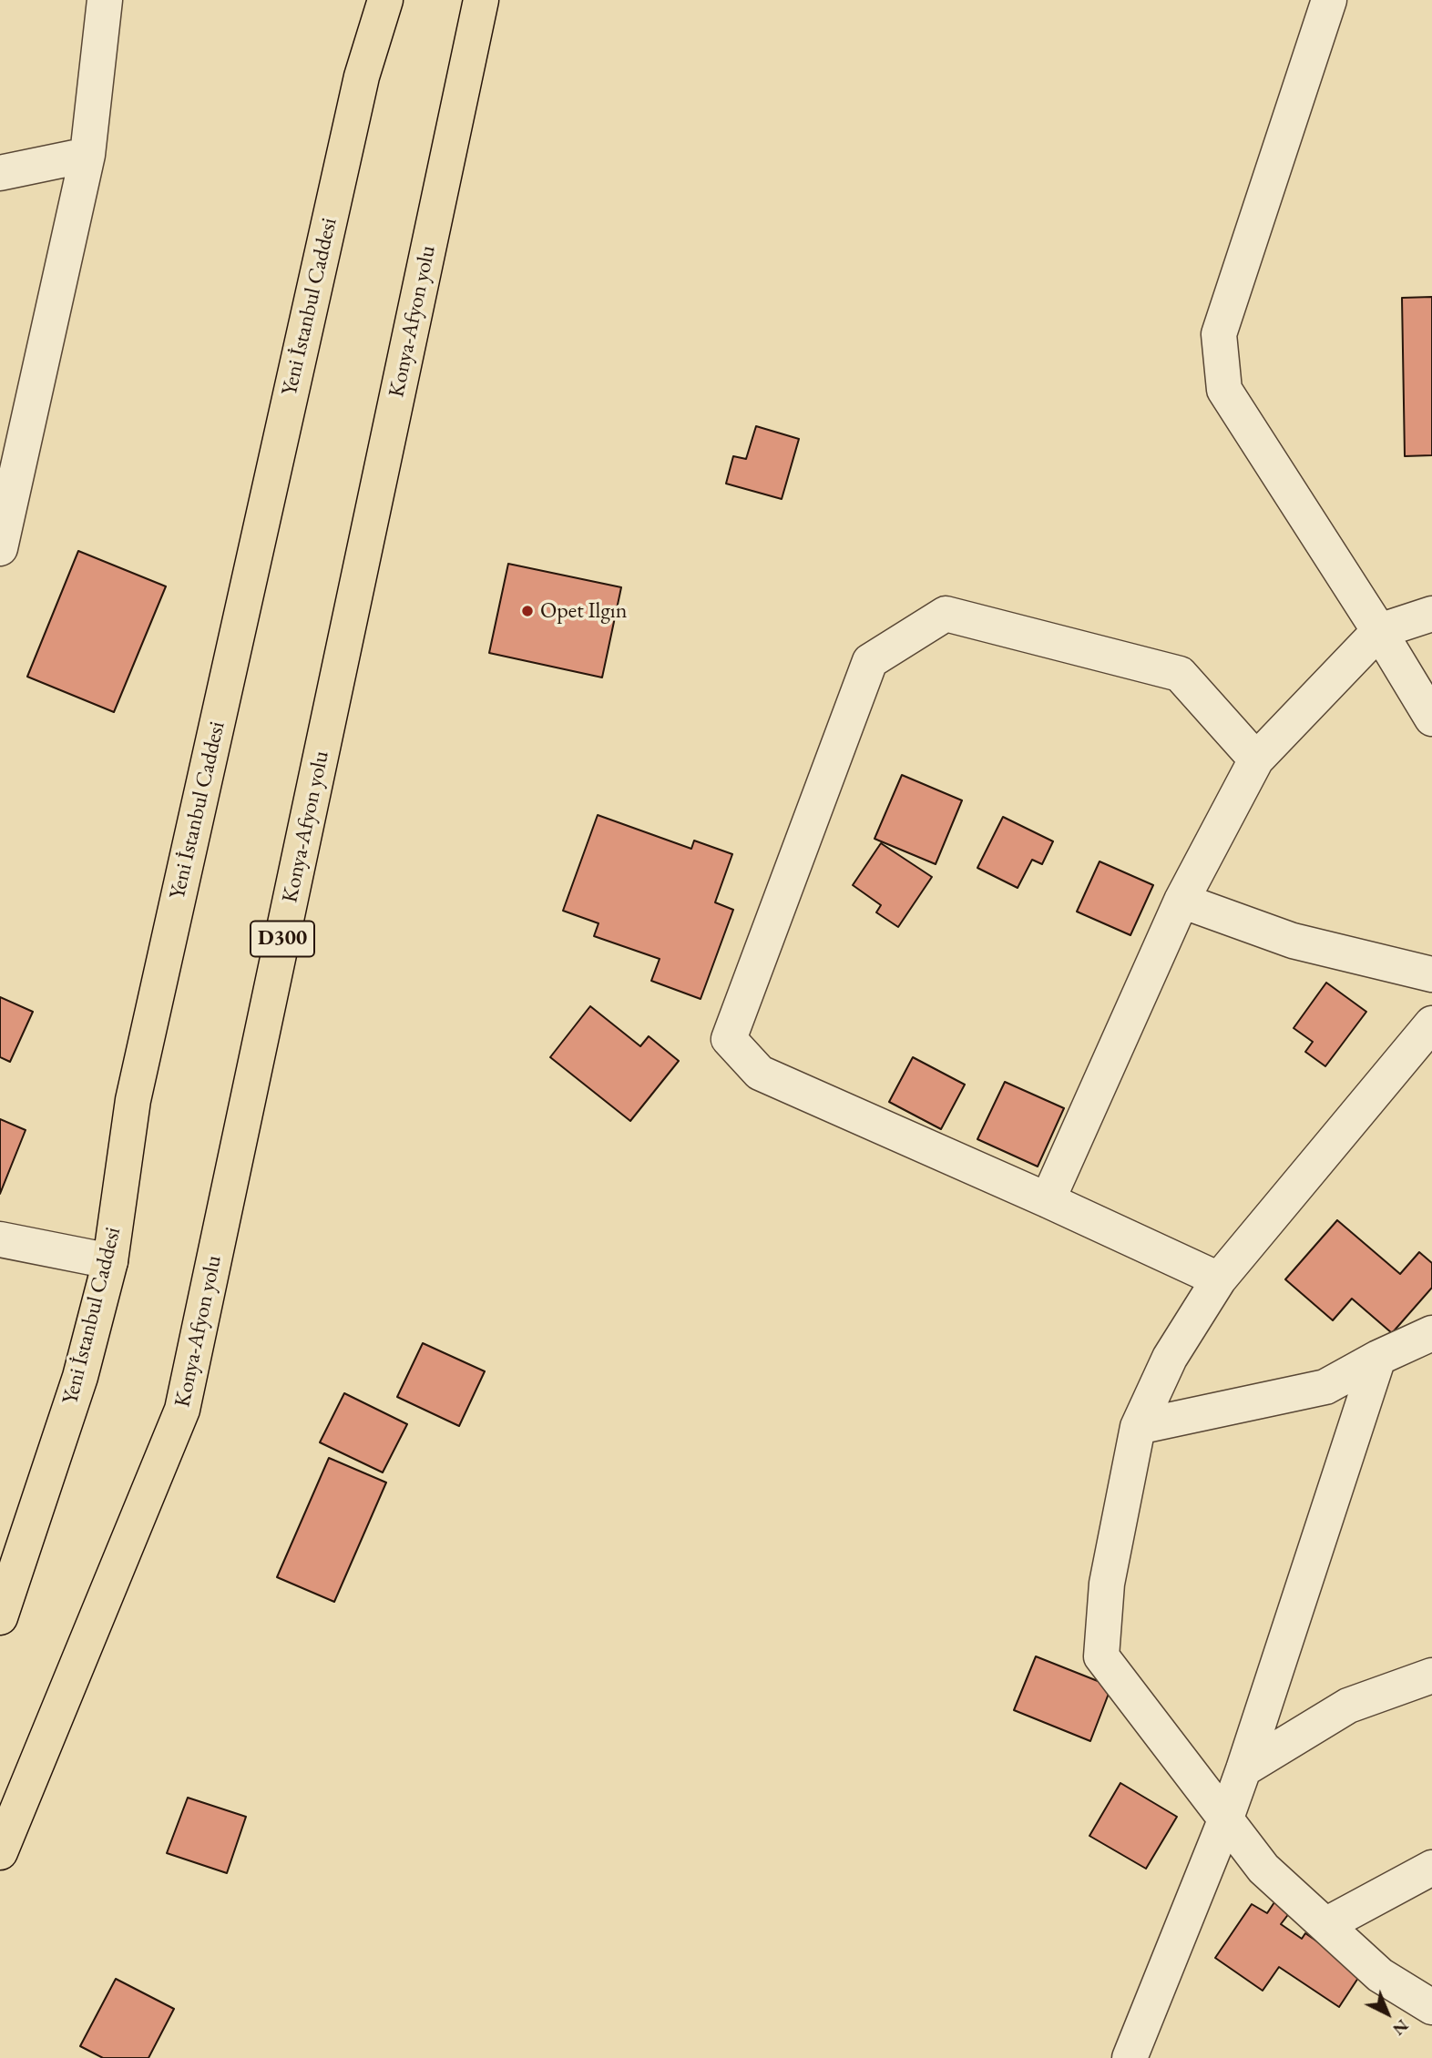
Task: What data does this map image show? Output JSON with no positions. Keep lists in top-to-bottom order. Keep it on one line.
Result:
{"streets":{"highway":["Yeni İstanbul Caddesi","Konya-Afyon yolu","D300"]},"places":["Opet Ilgın"],"north":"bottom right"}
